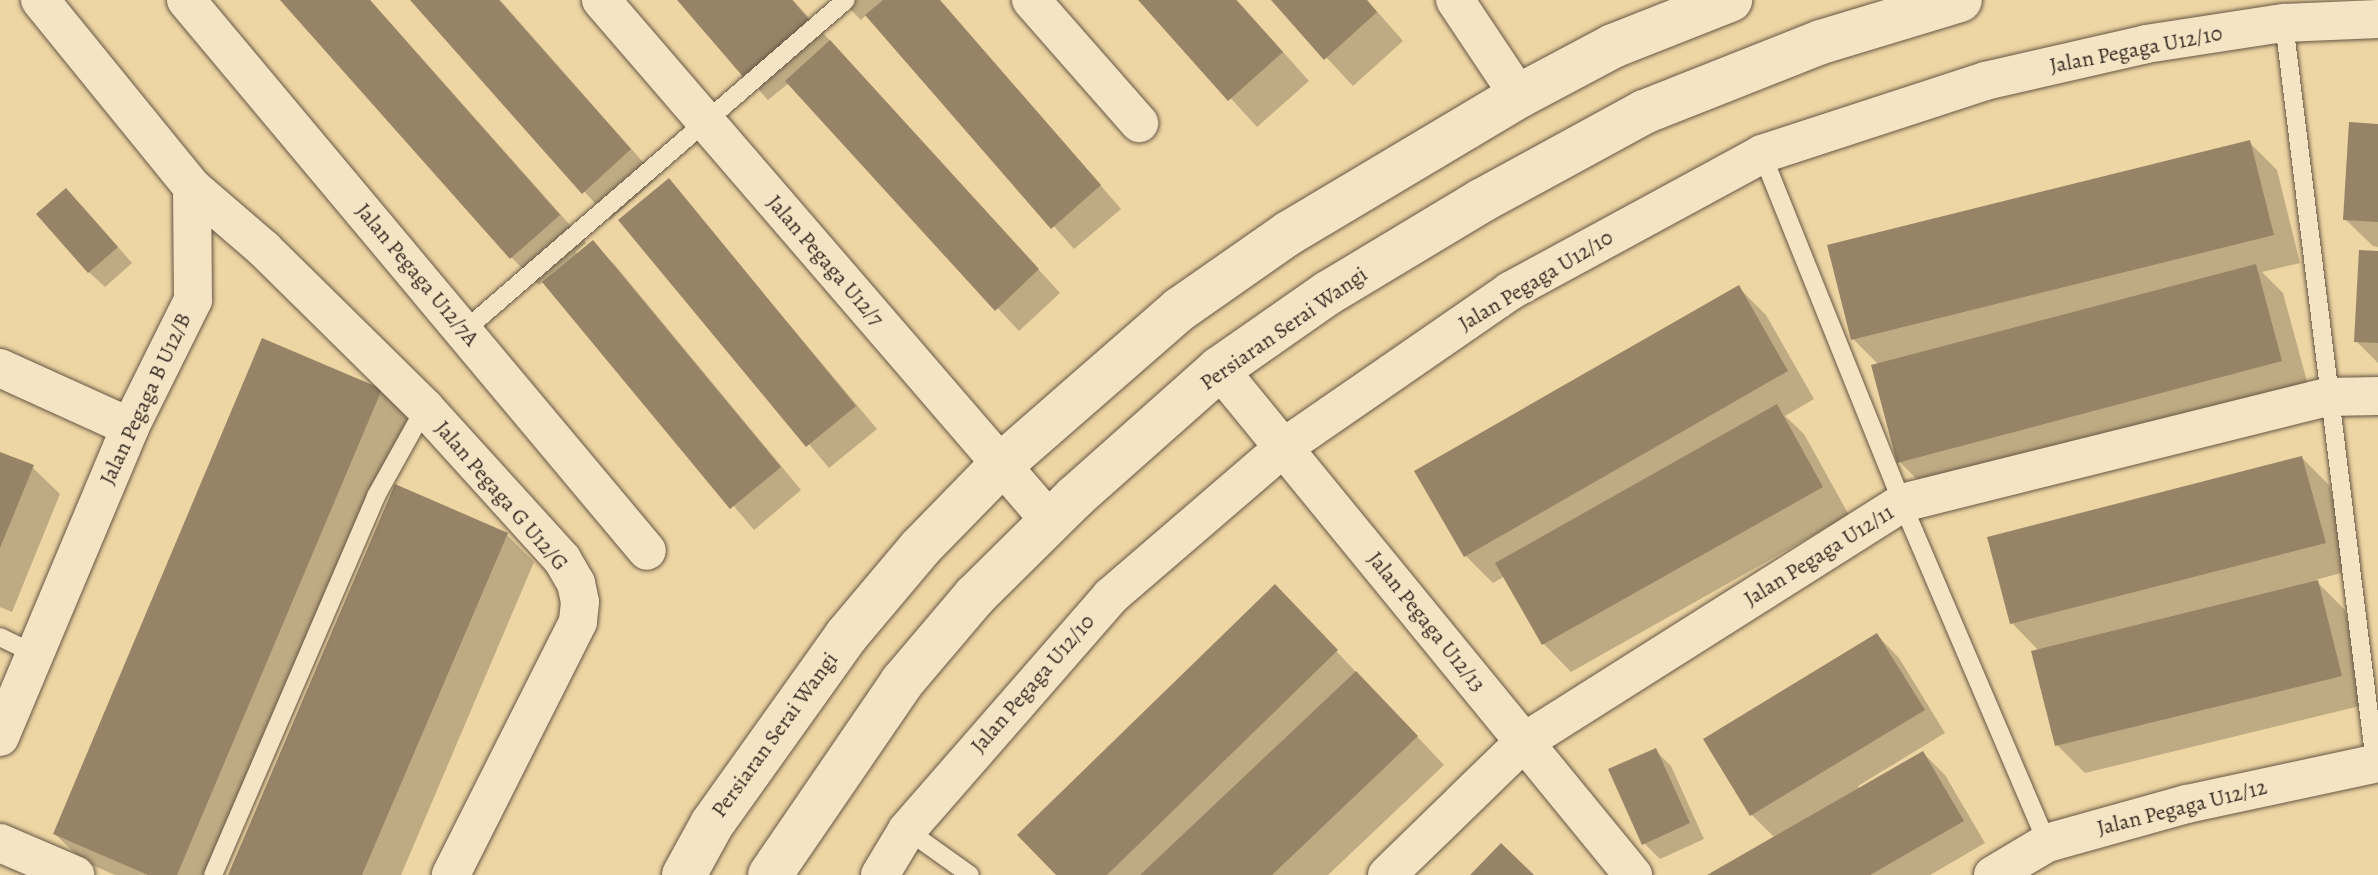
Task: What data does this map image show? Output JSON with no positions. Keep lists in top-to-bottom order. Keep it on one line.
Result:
{"streets":{"street":["Jalan Pegaga U12/10","Jalan Pegaga U12/7","Jalan Pegaga U12/7A","Persiaran Serai Wangi","Jalan Pegaga B U12/B","Jalan Pegaga G U12/G","Jalan Pegaga U12/11","Jalan Pegaga U12/13","Jalan Pegaga U12/12"]},"crossings":[["Jalan Pegaga U12/10","Jalan Pegaga U12/13"],["Jalan Pegaga U12/7","Persiaran Serai Wangi"],["Persiaran Serai Wangi","Jalan Pegaga U12/13"],["Jalan Pegaga B U12/B","Jalan Pegaga G U12/G"],["Jalan Pegaga U12/11","Jalan Pegaga U12/13"]]}
